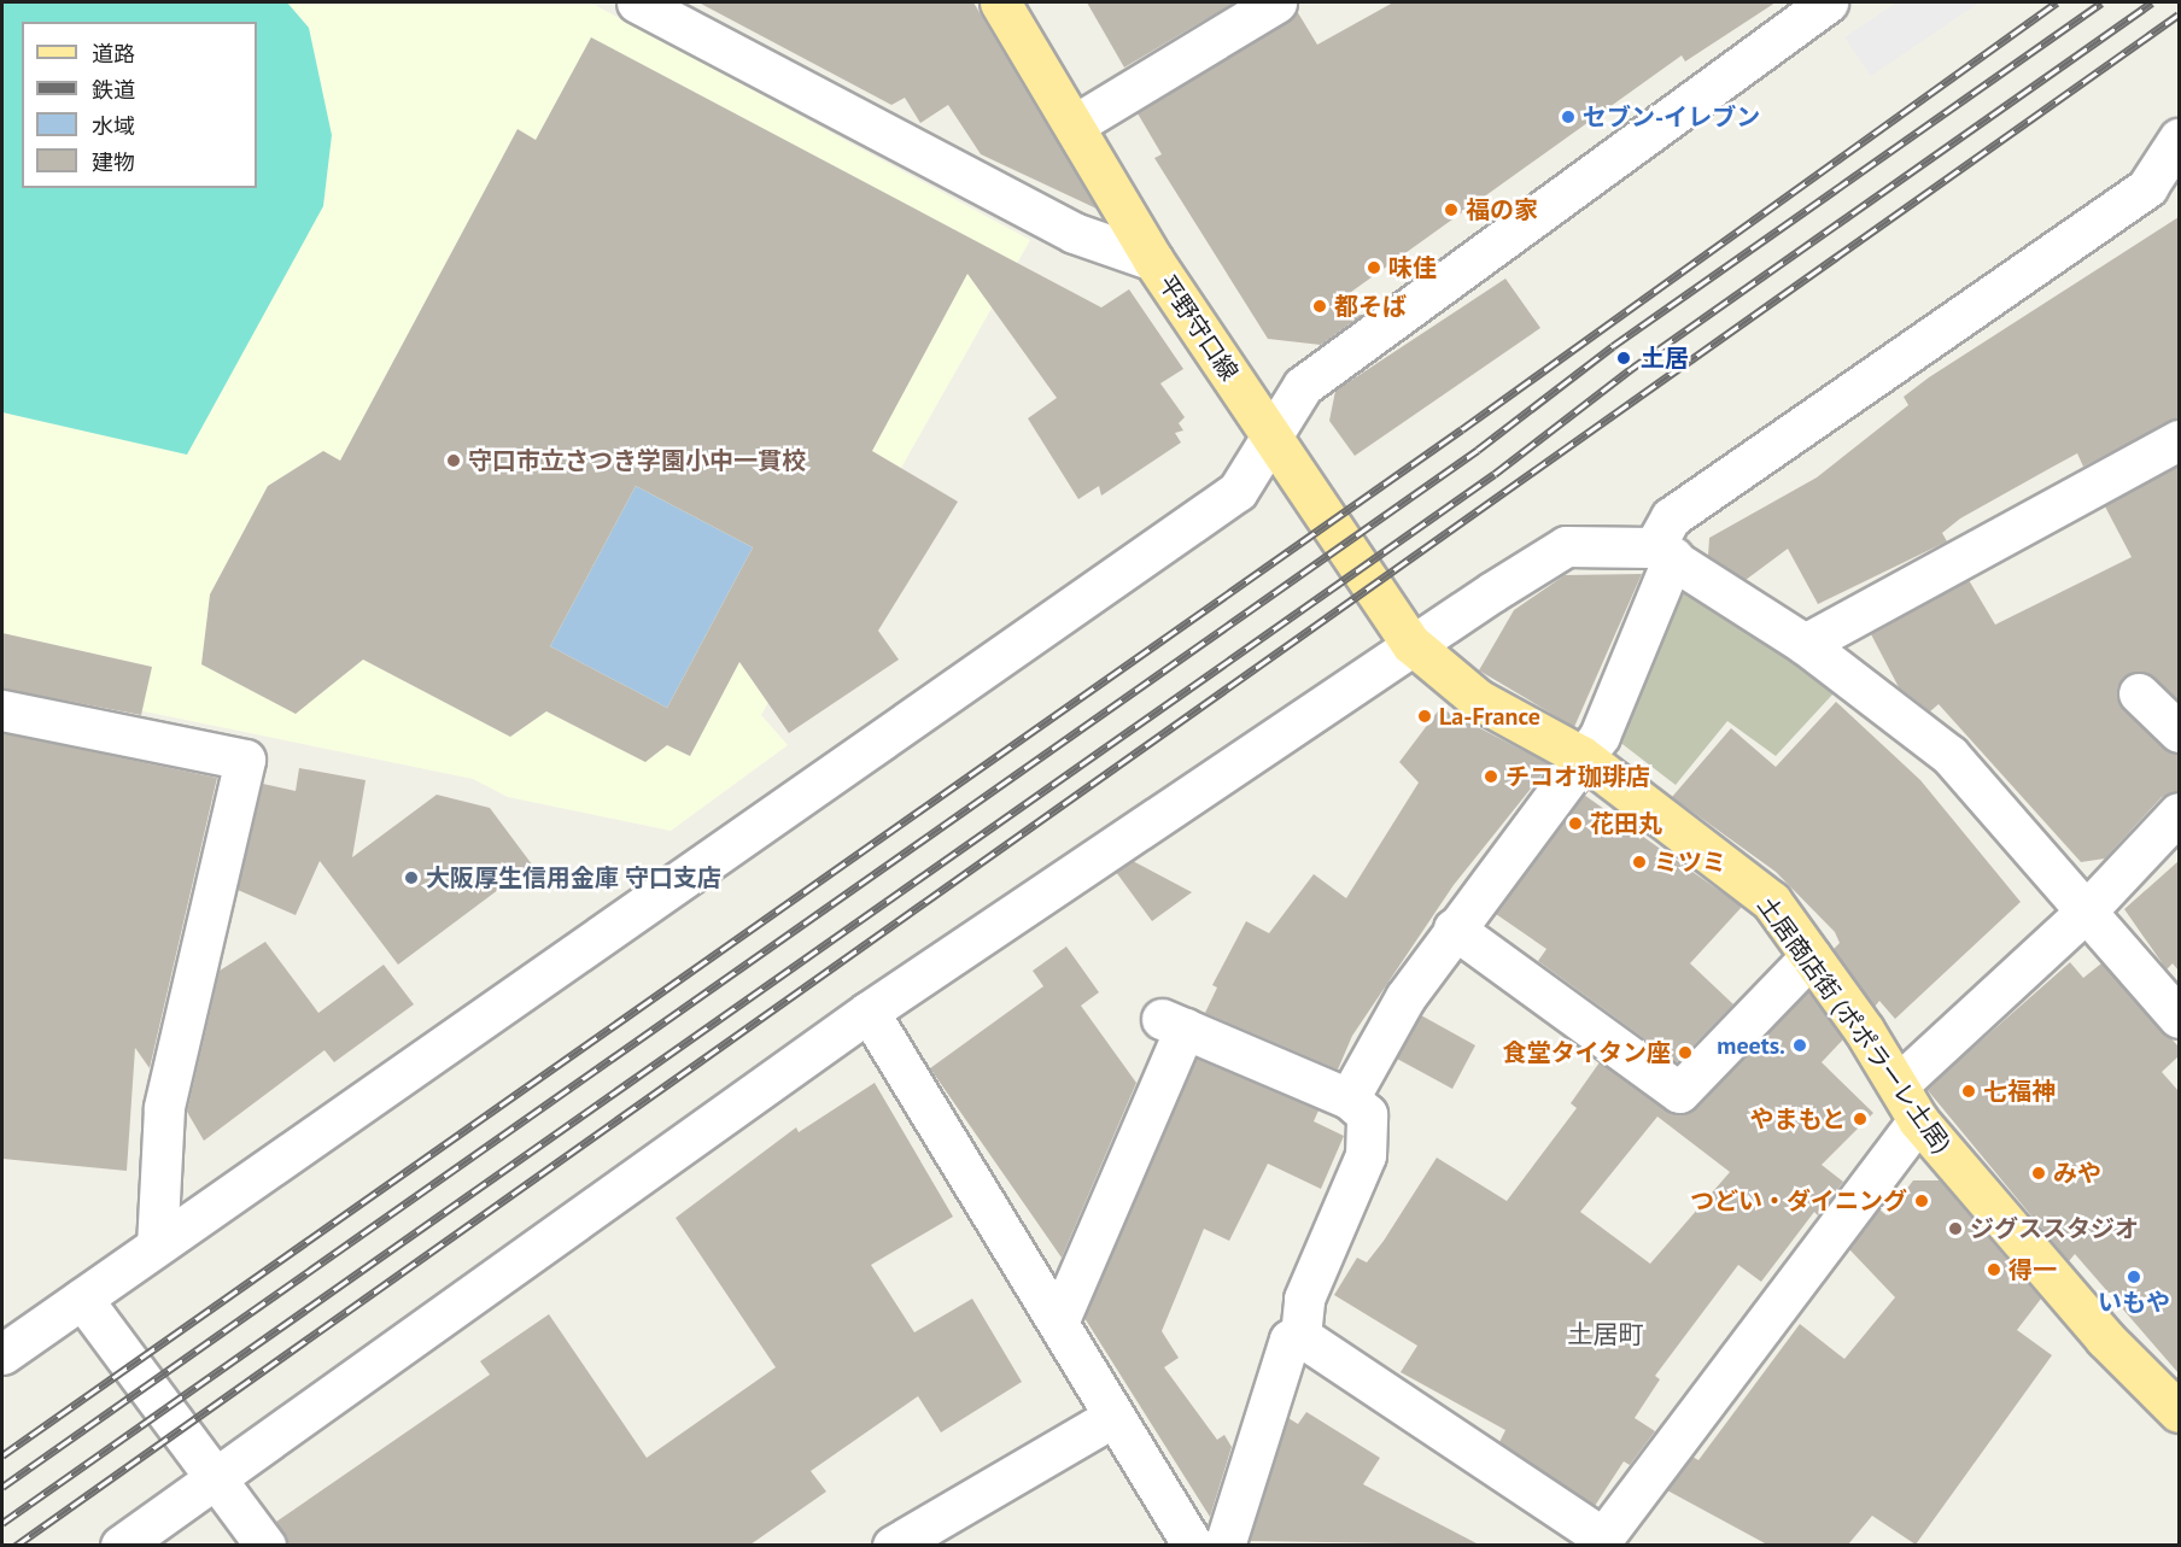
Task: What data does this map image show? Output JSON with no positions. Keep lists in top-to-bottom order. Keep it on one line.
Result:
{"streets":{"main road":["平野守口線","土居商店街 (ポポラーレ土居)"]},"crossings":[["平野守口線","土居商店街 (ポポラーレ土居)"]],"districts":["土居町"],"places":["セブン-イレブン","福の家","味佳","都そば","土居","守口市立さつき学園小中一貫校","La-France","チコオ珈琲店","花田丸","ミツミ","大阪厚生信用金庫 守口支店","meets.","食堂タイタン座","七福神","やまもと","みや","つどい・ダイニング","ジグススタジオ","得一","いもや"],"legend":["道路","鉄道","水域","建物"]}
